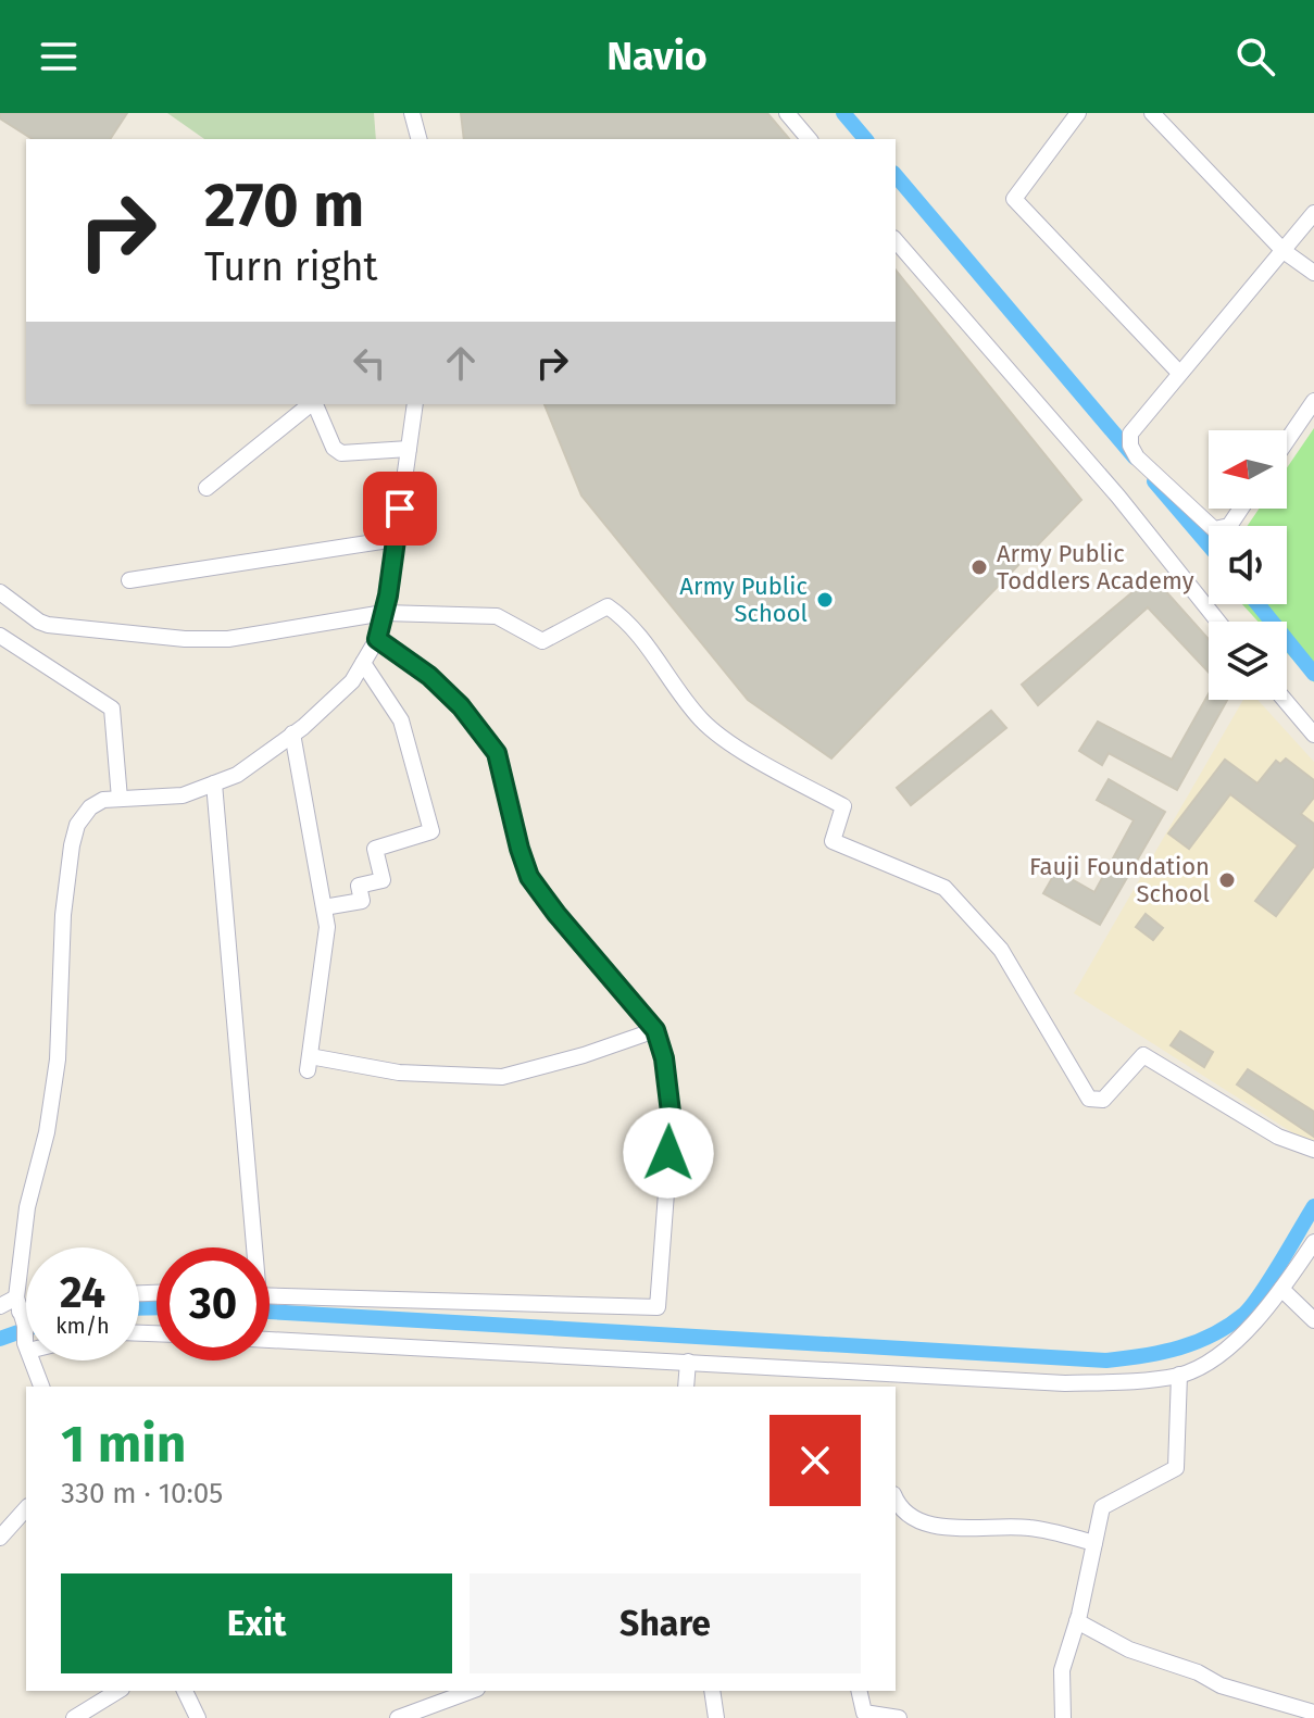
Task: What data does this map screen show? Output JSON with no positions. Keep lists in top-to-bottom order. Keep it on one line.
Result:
{"places":["Army Public Toddlers Academy","Army Public School","Fauji Foundation School"],"north":"left","page":{"header":"Navio","turn":["270 m","Turn right"],"speed":"24 km/h","limit":"30","heading":["1 min","330 m · 10:05"],"buttons":["Exit","Share"]}}
